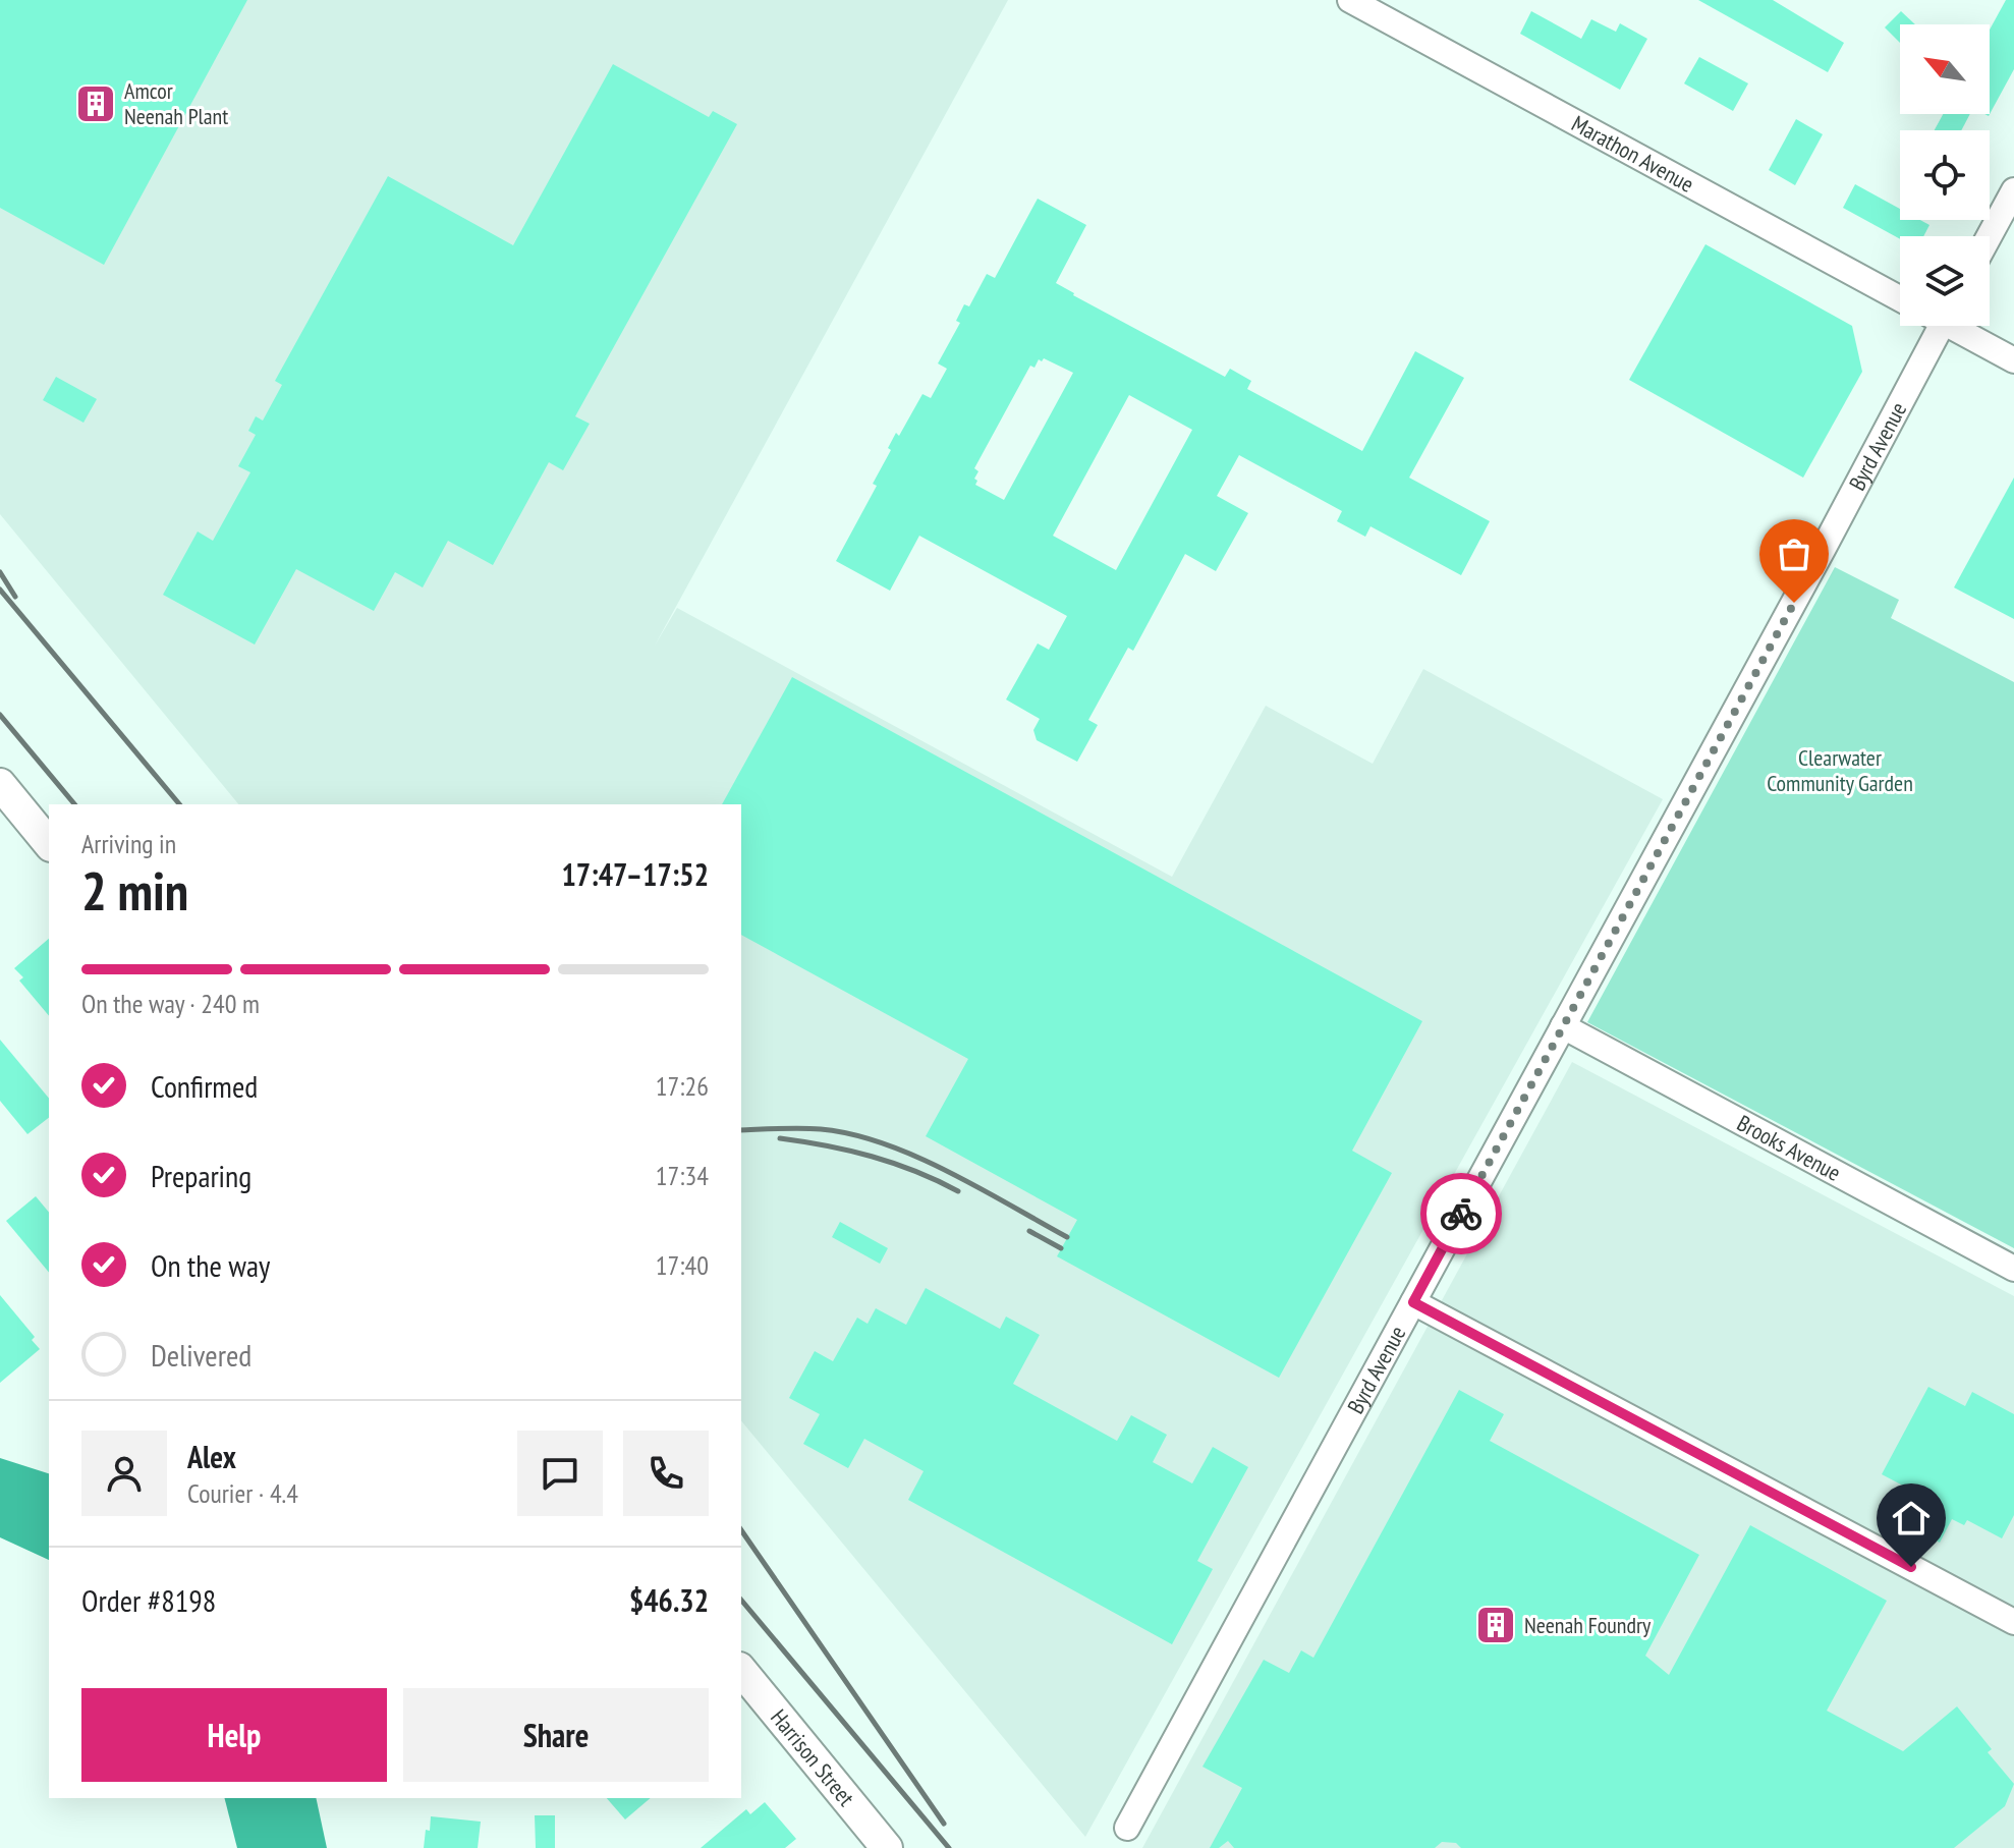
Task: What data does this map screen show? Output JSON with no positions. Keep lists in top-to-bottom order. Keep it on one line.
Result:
{"streets":{"main road":["Harrison Street"],"street":["Marathon Avenue","Byrd Avenue","Brooks Avenue"]},"crossings":[["Byrd Avenue","Brooks Avenue"]],"parks":["Clearwater Community Garden"],"places":{"building":["Amcor Neenah Plant","Neenah Foundry"]},"north":"top left","page":{"heading":["2 min","Arriving in","17:47–17:52"],"panel":["Alex","Courier · 4.4","Order #8198","$46.32"],"bar":"On the way · 240 m","list":[["Confirmed","17:26"],["Preparing","17:34"],["On the way","17:40"],"Delivered"],"buttons":["Help","Share"]}}
